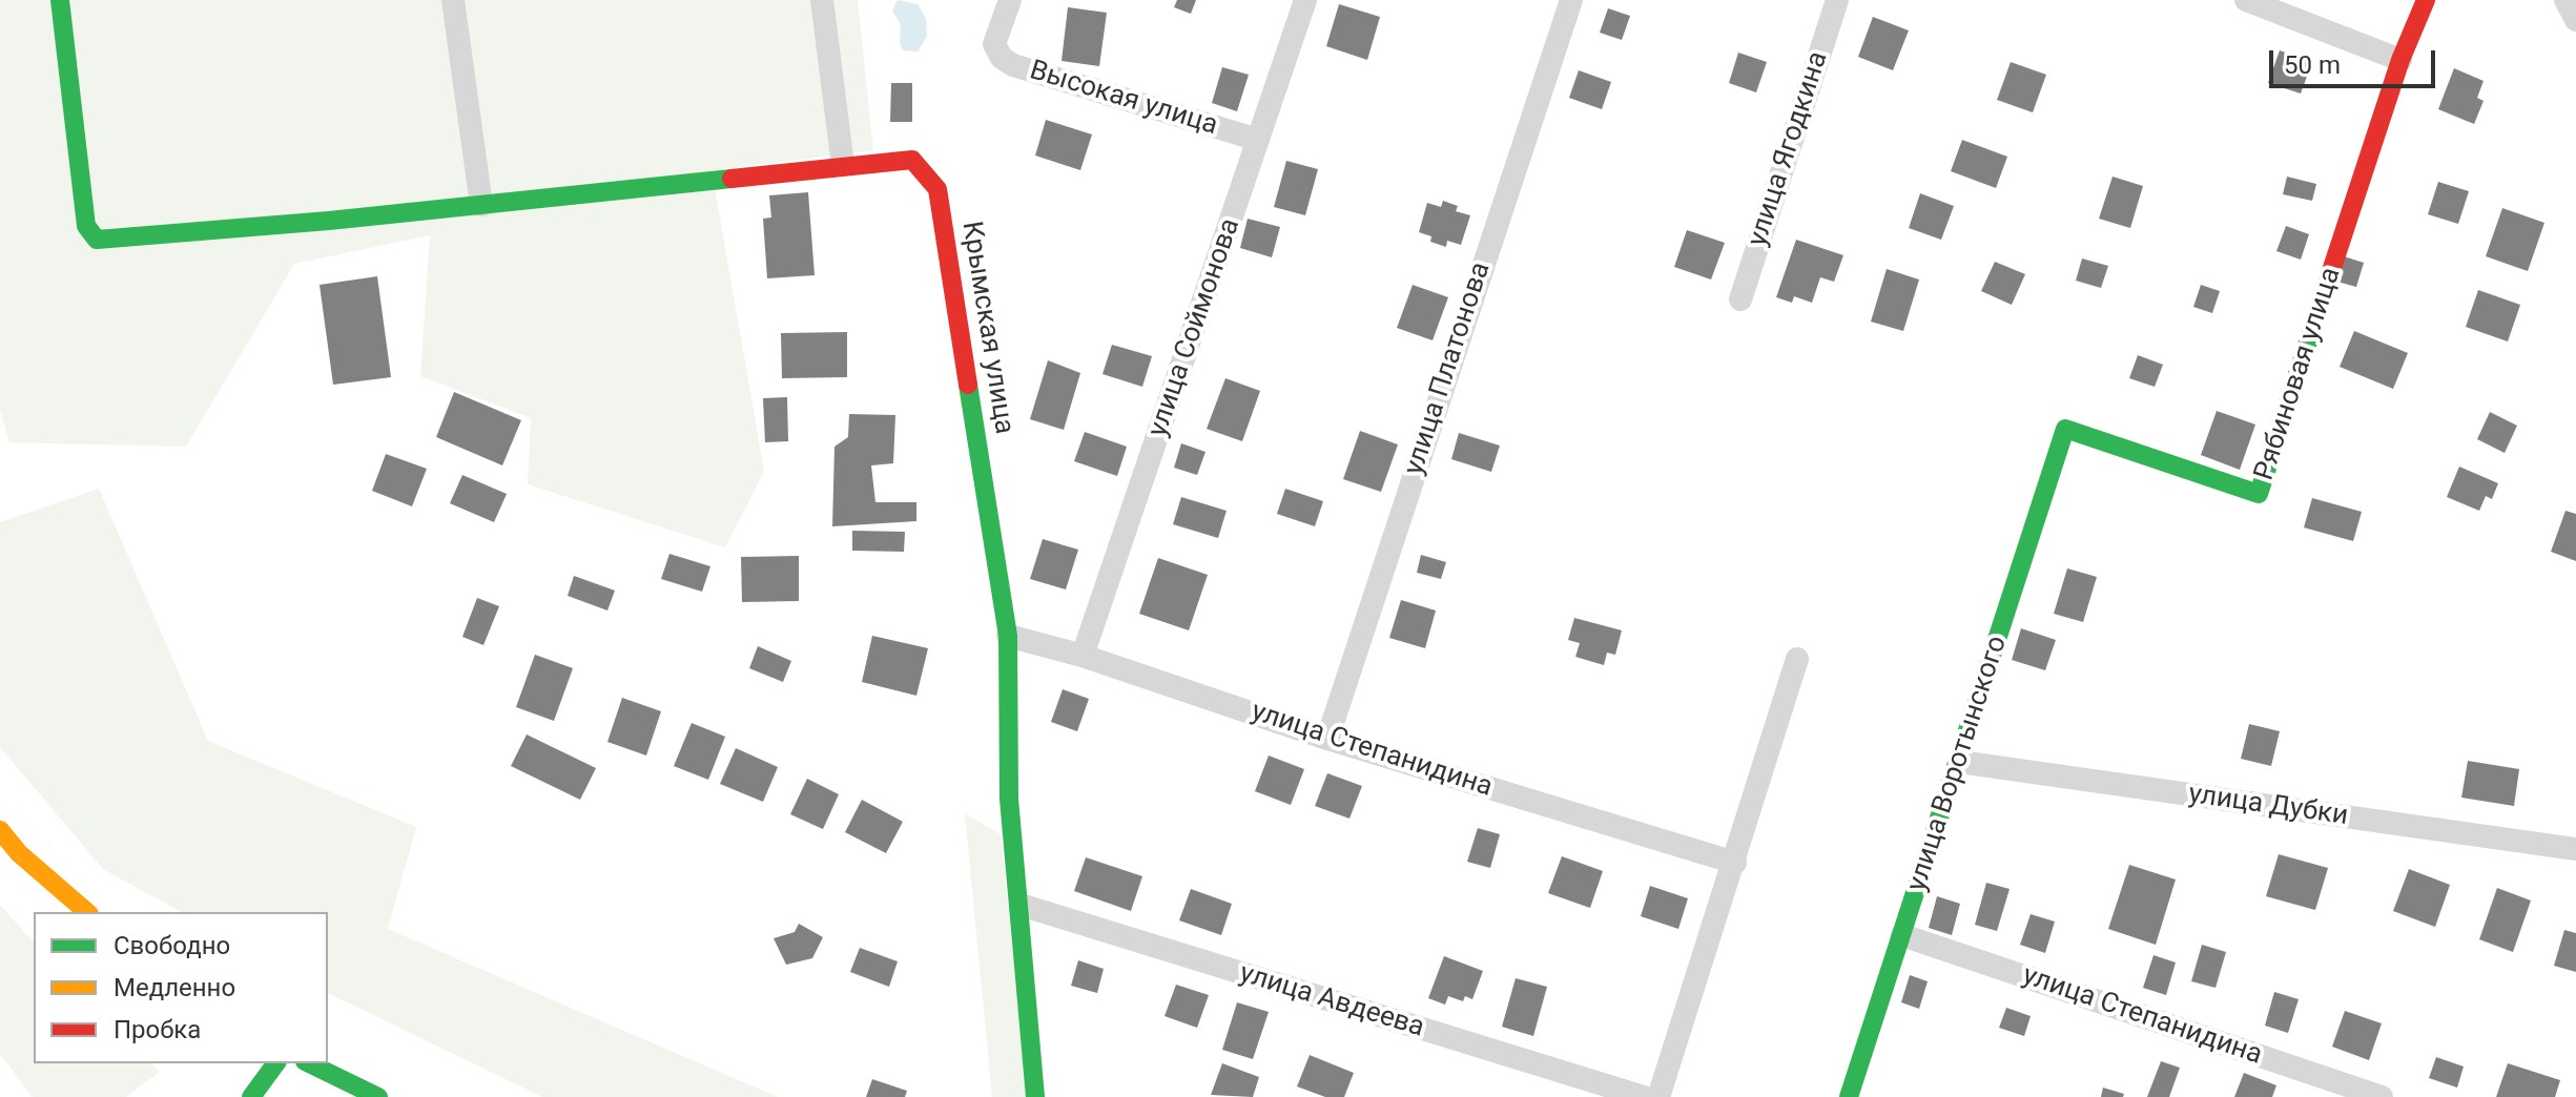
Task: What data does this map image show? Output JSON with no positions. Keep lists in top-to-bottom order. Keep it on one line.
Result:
{"streets":{"street":["Высокая улица","улица Ягодкина","Крымская улица","улица Соймонова","улица Платонова","Рябиновая улица","улица Степанидина","улица Воротынского","улица Дубки","улица Авдеева"]},"crossings":[["Высокая улица","улица Соймонова"],["Крымская улица","улица Степанидина"],["Крымская улица","улица Авдеева"],["улица Соймонова","улица Степанидина"],["улица Платонова","улица Степанидина"],["Рябиновая улица","улица Воротынского"],["улица Степанидина","улица Воротынского"],["улица Воротынского","улица Дубки"]],"legend":["Свободно","Медленно","Пробка"],"scale_bar":"50 m"}
